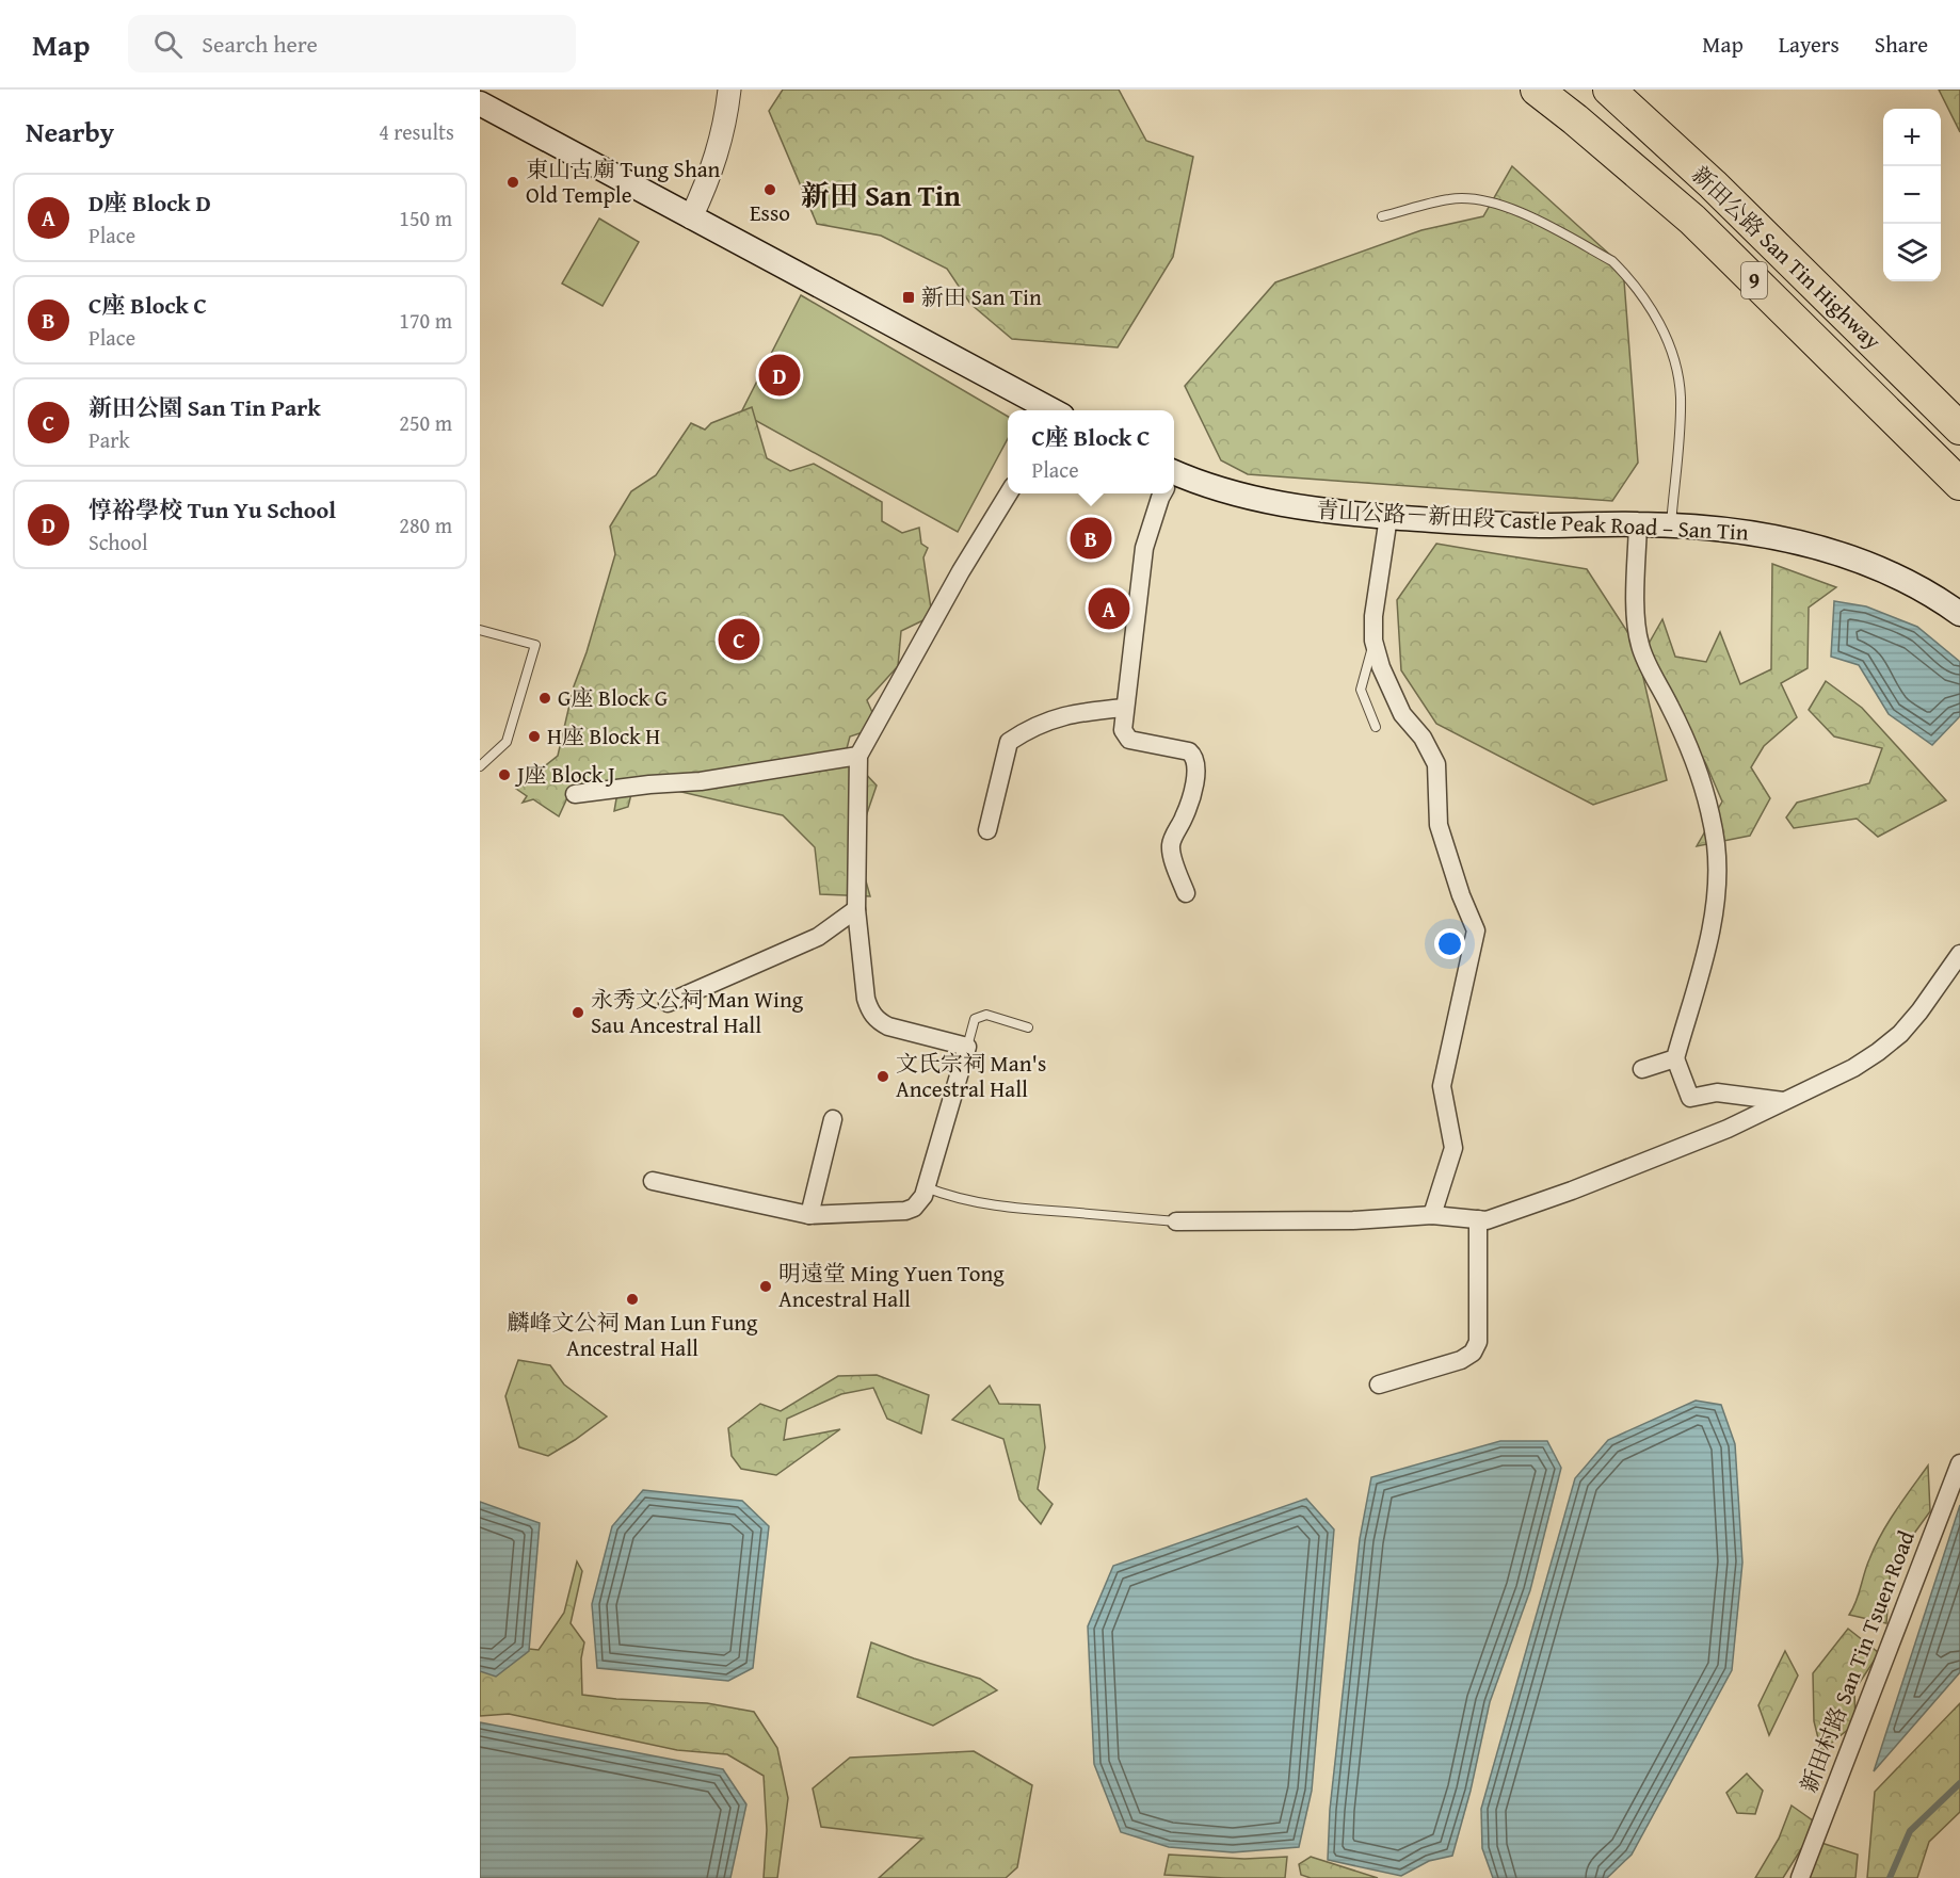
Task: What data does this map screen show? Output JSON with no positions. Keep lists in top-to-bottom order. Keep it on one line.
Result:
{"streets":{"highway":["新田公路 San Tin Highway","9"],"main road":["青山公路－新田段 Castle Peak Road – San Tin"],"street":["新田村路 San Tin Tsuen Road"]},"districts":["新田 San Tin"],"places":{"other":["東山古廟 Tung Shan Old Temple","Esso","G座 Block G","H座 Block H","J座 Block J","永秀文公祠 Man Wing Sau Ancestral Hall","文氏宗祠 Man's Ancestral Hall","明遠堂 Ming Yuen Tong Ancestral Hall","麟峰文公祠 Man Lun Fung Ancestral Hall"],"transit":["新田 San Tin"]},"page":{"header":"Map","search":"Search here","nav":["Map","Layers","Share"],"heading":["Nearby","4 results"],"map_buttons":["+","−"],"list":[{"mark":"A","name":"D座 Block D","note":"Place","value":"150 m"},{"mark":"B","name":"C座 Block C","note":"Place","value":"170 m"},{"mark":"C","name":"新田公園 San Tin Park","note":"Park","value":"250 m"},{"mark":"D","name":"惇裕學校 Tun Yu School","note":"School","value":"280 m"}],"pins":["D","B","A","C"],"popup":["C座 Block C","Place"]}}
